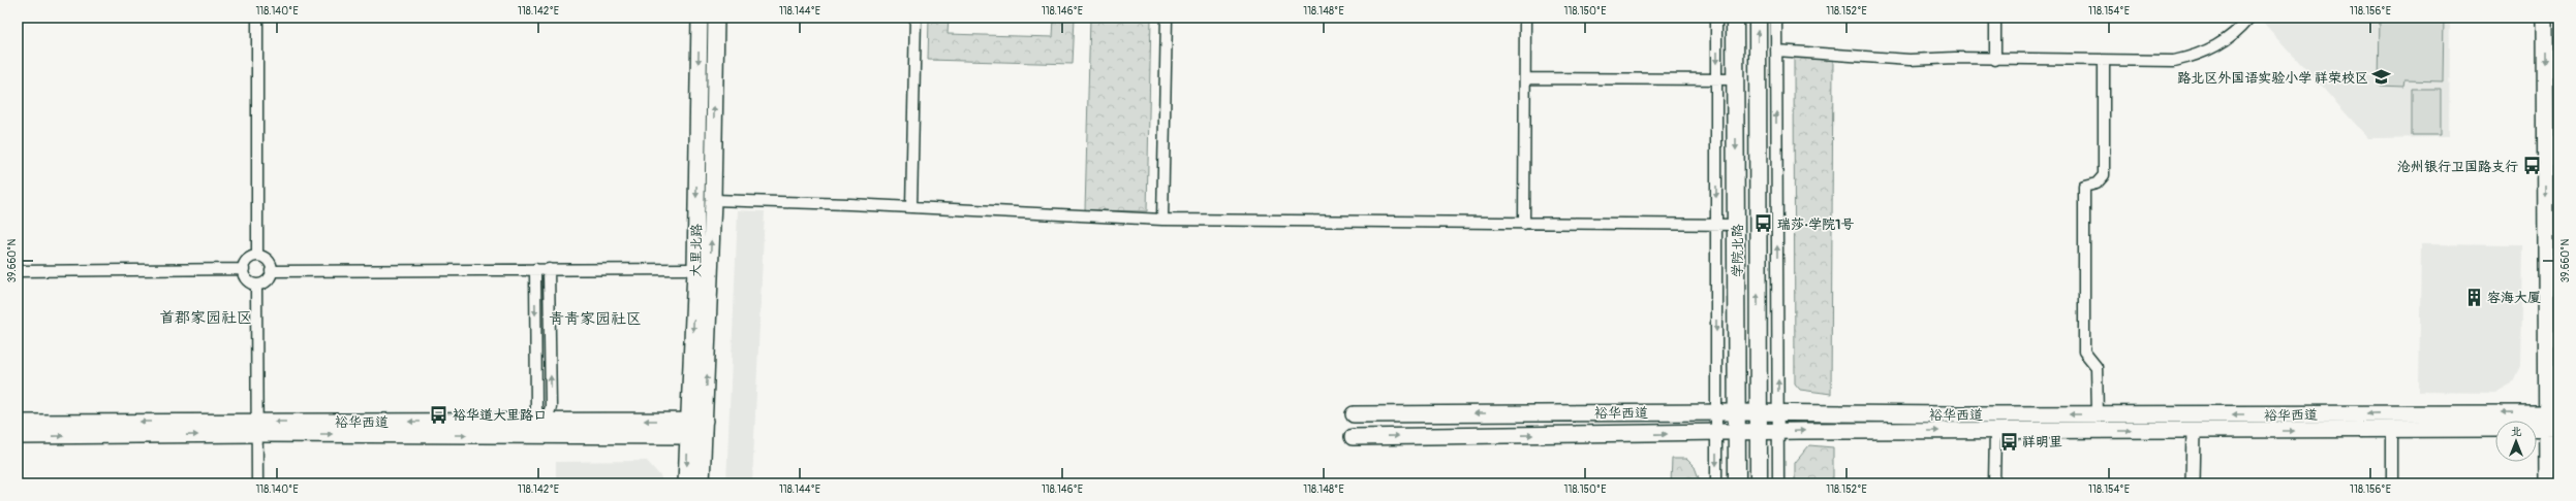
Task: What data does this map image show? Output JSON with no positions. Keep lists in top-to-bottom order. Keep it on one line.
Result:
{"streets":{"main road":["大里北路","学院北路","裕华西道"]},"crossings":[["大里北路","裕华西道"],["学院北路","裕华西道"]],"districts":["首郡家园社区","青青家园社区"],"places":{"school or university":["路北区外国语实验小学 祥荣校区"],"bus stop":["沧州银行卫国路支行","瑞莎·学院1号","裕华道大里路口","祥明里"],"building":["容海大厦"]},"north":"top","coordinates":["118.140°E","118.142°E","118.144°E","118.146°E","118.148°E","118.150°E","118.152°E","118.154°E","118.156°E","39.660°N"]}
